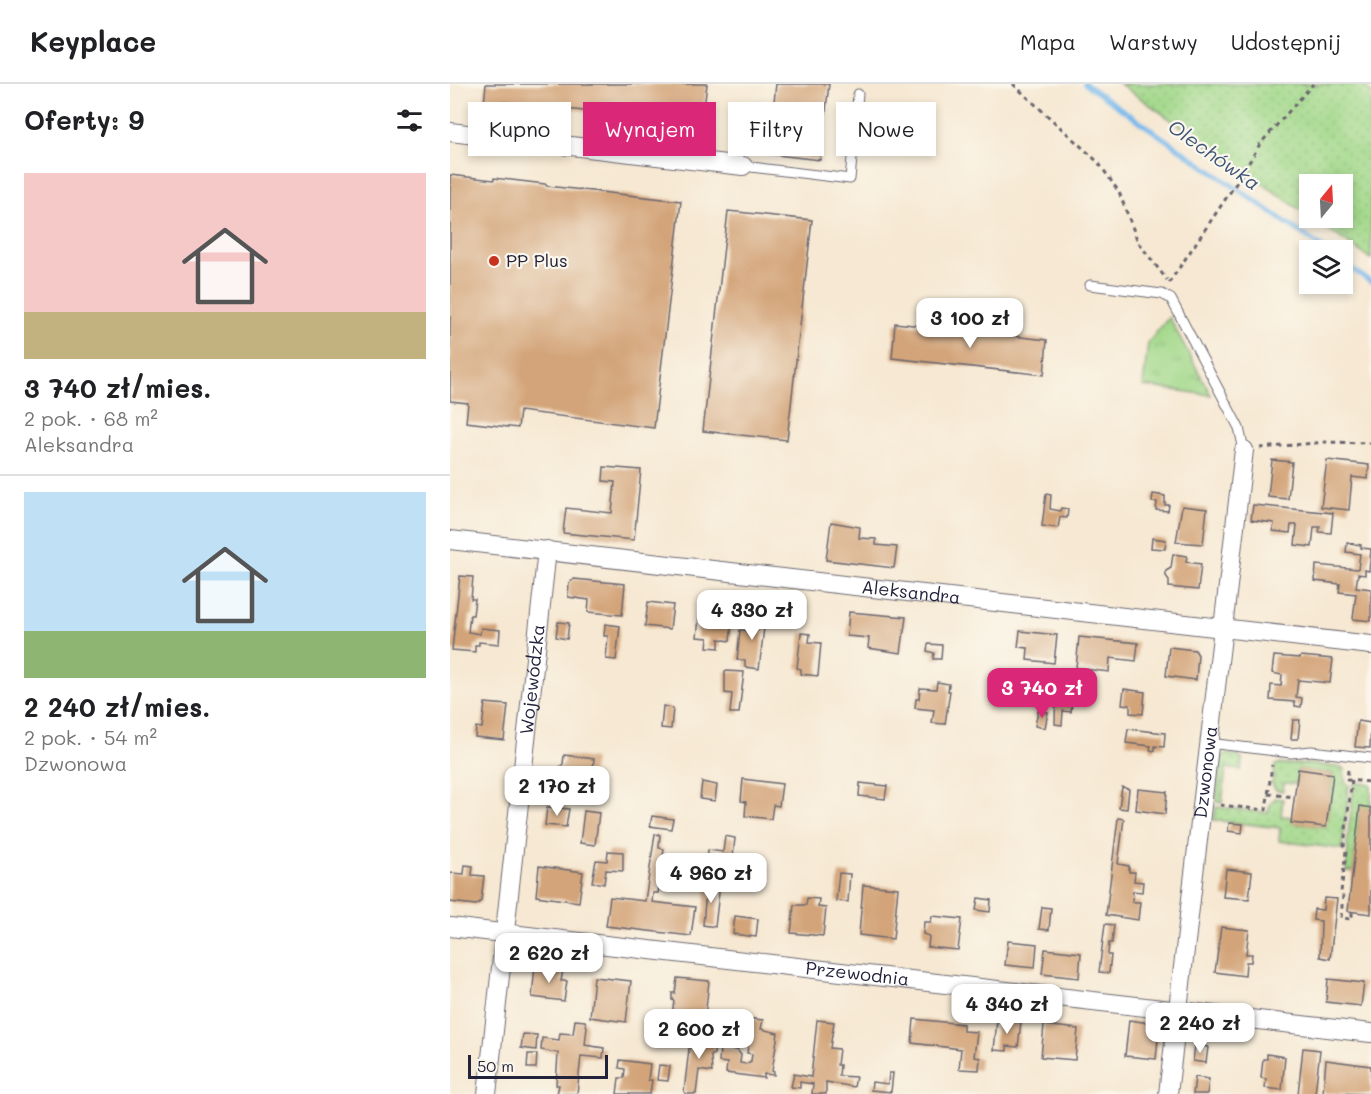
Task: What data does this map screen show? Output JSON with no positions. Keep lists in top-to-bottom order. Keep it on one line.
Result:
{"streets":{"street":["Aleksandra","Wojewódzka","Dzwonowa","Przewodnia"]},"crossings":[["Aleksandra","Wojewódzka"],["Aleksandra","Dzwonowa"],["Wojewódzka","Przewodnia"],["Dzwonowa","Przewodnia"]],"water":["Olechówka"],"places":["PP Plus"],"scale_bar":"50 m","north":"top","page":{"header":"Keyplace","nav":["Mapa","Warstwy","Udostępnij"],"heading":"Oferty: 9","chip":["Kupno","Wynajem","Filtry","Nowe"],"list":[{"name":"3 740 zł/mies.","note":"2 pok. · 68 m² · Aleksandra"},{"name":"2 240 zł/mies.","note":"2 pok. · 54 m² · Dzwonowa"}],"price":["3 100 zł","4 330 zł","3 740 zł","2 170 zł","4 960 zł","2 620 zł","4 340 zł","2 240 zł","2 600 zł"],"scale":"50 m"}}
